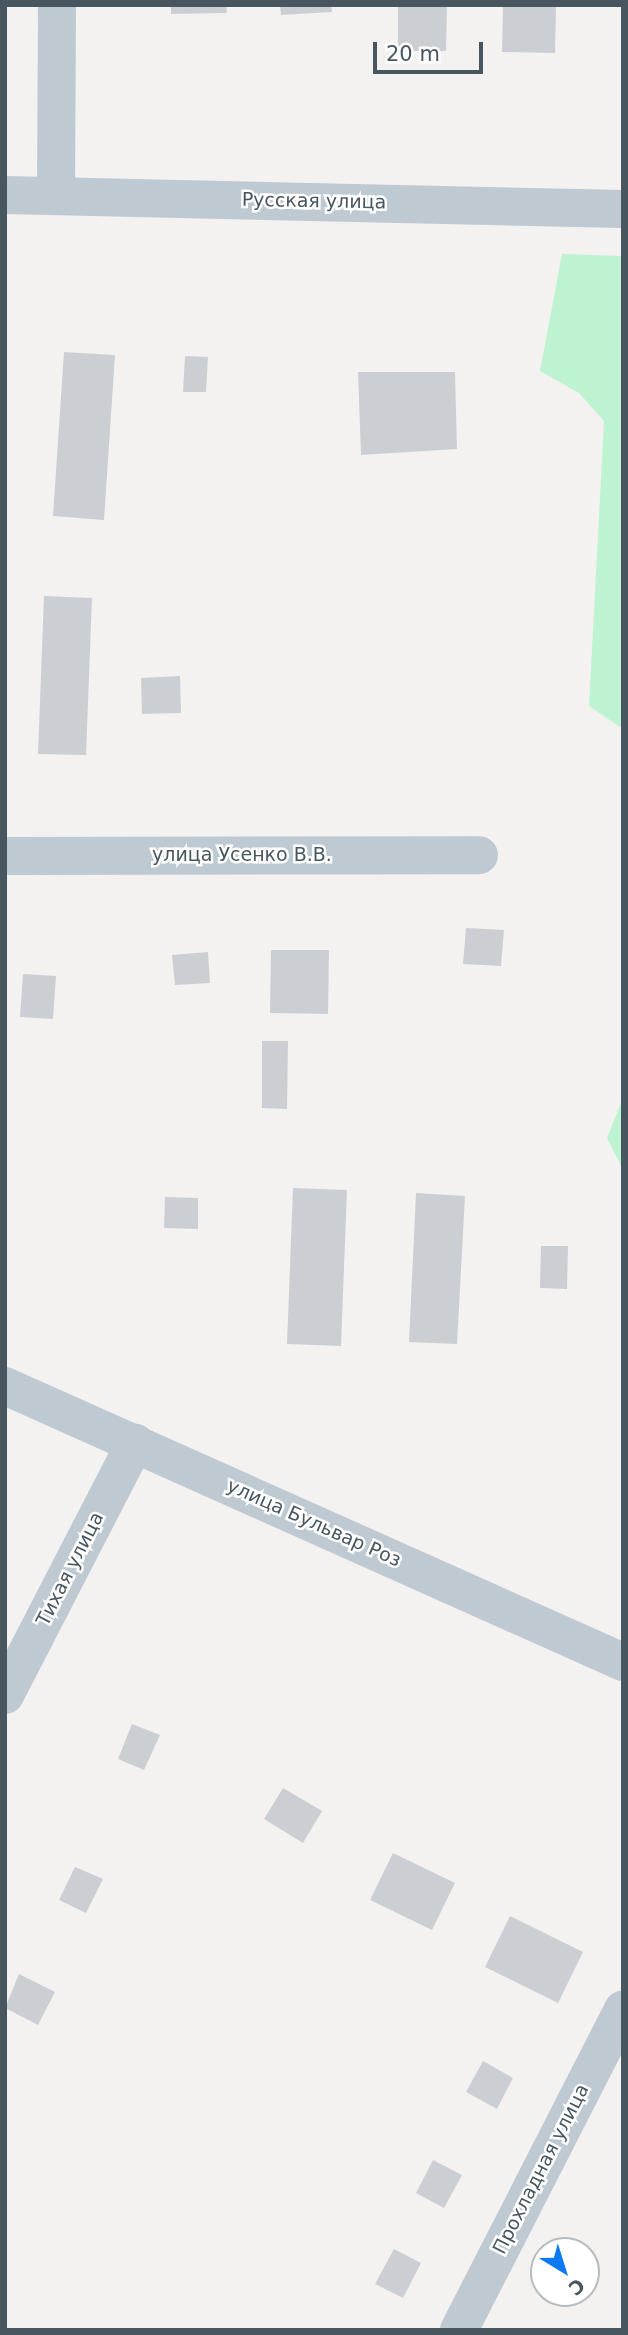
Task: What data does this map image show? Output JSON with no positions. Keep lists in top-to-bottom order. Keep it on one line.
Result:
{"streets":{"street":["Русская улица","улица Усенко В.В.","улица Бульвар Роз","Тихая улица","Прохладная улица"]},"crossings":[["улица Бульвар Роз","Тихая улица"]],"scale_bar":"20 m","north":"bottom right"}
